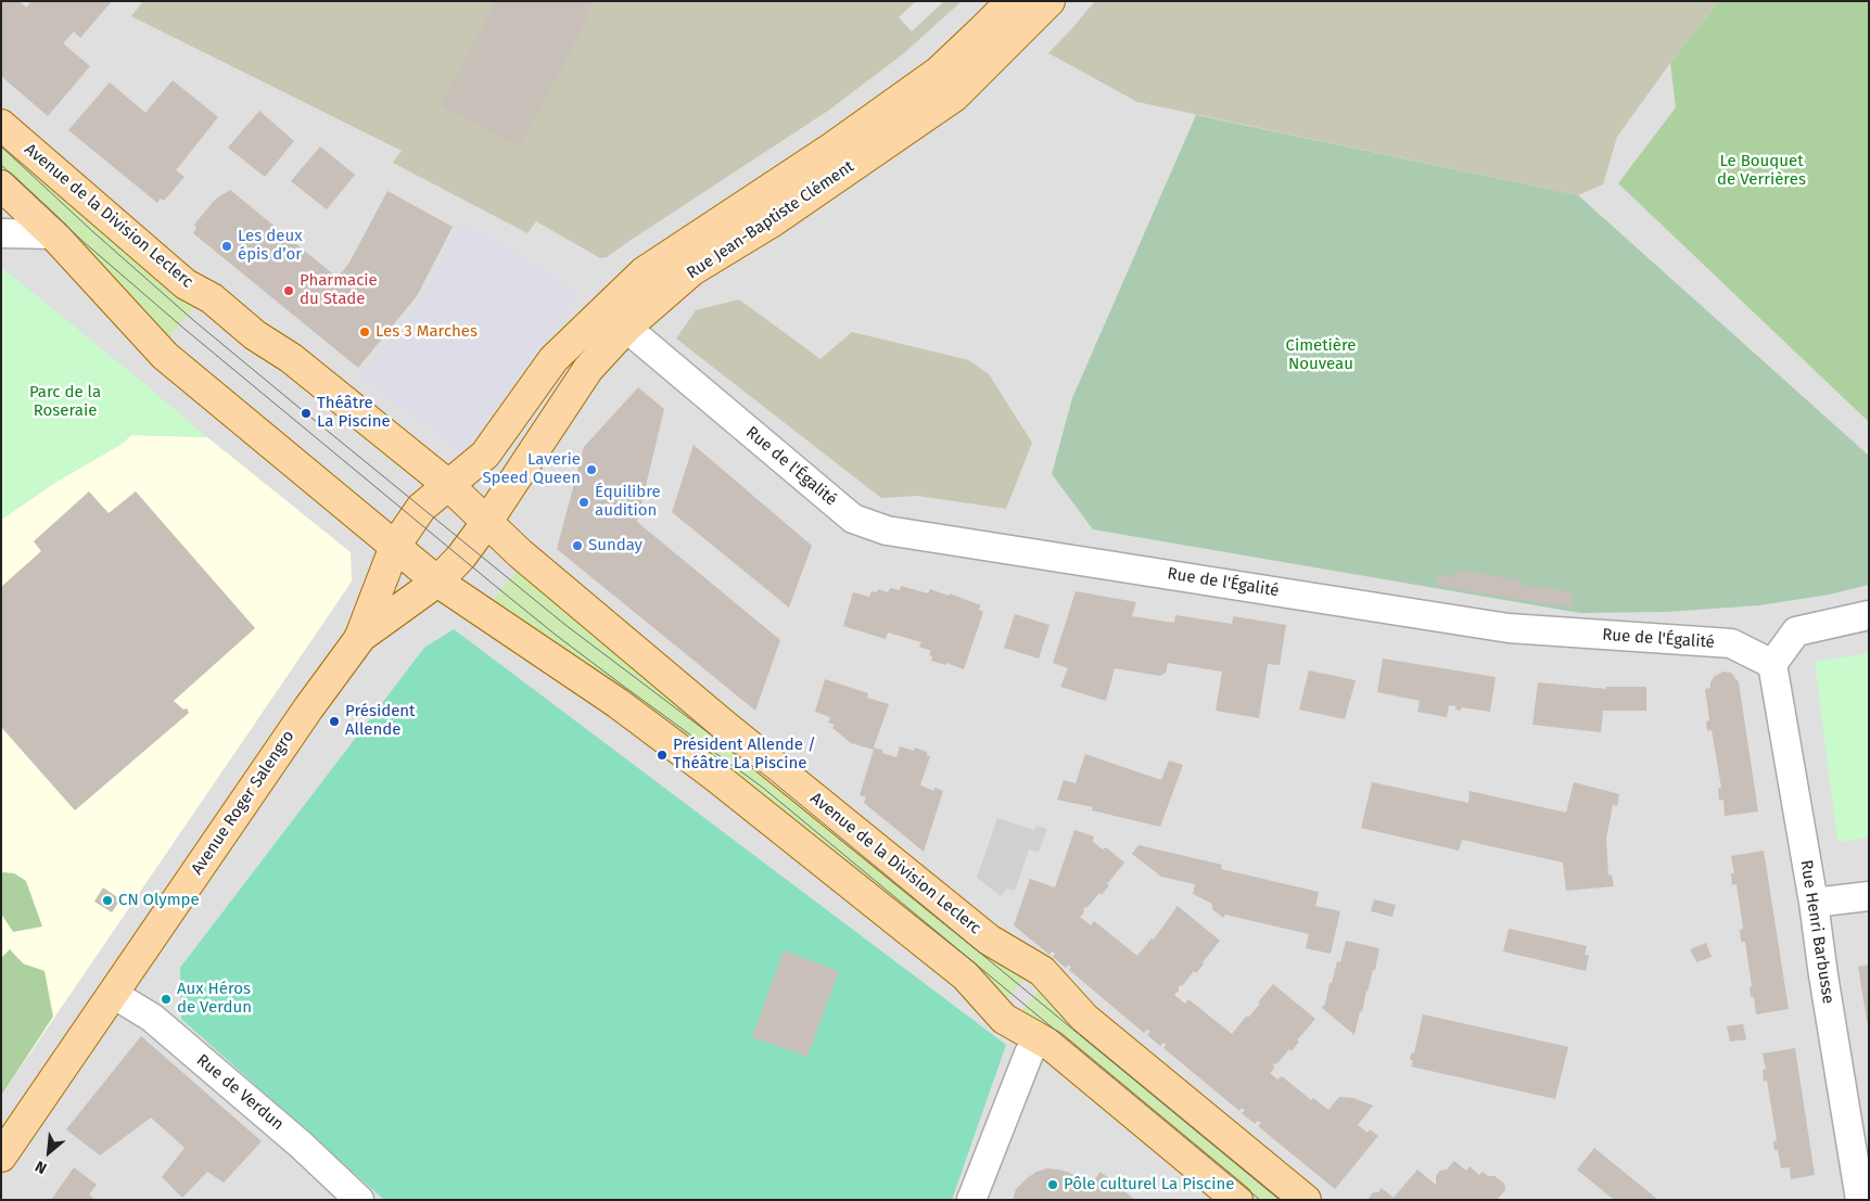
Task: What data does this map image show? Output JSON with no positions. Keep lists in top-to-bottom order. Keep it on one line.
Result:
{"streets":{"main road":["Avenue de la Division Leclerc","Rue Jean-Baptiste Clément","Avenue Roger Salengro"],"street":["Rue de l'Égalité","Rue Henri Barbusse","Rue de Verdun"]},"crossings":[["Avenue de la Division Leclerc","Rue Jean-Baptiste Clément"],["Rue Jean-Baptiste Clément","Rue de l'Égalité"],["Rue Jean-Baptiste Clément","Avenue Roger Salengro"],["Rue de l'Égalité","Rue Henri Barbusse"],["Avenue Roger Salengro","Rue de Verdun"]],"parks":["Le Bouquet de Verrières","Cimetière Nouveau","Parc de la Roseraie"],"places":["Les deux épis d’or","Pharmacie du Stade","Les 3 Marches","Théâtre La Piscine","Laverie Speed Queen","Équilibre audition","Sunday","Président Allende","Président Allende / Théâtre La Piscine","CN Olympe","Aux Héros de Verdun","Pôle culturel La Piscine"],"north":"bottom left"}
